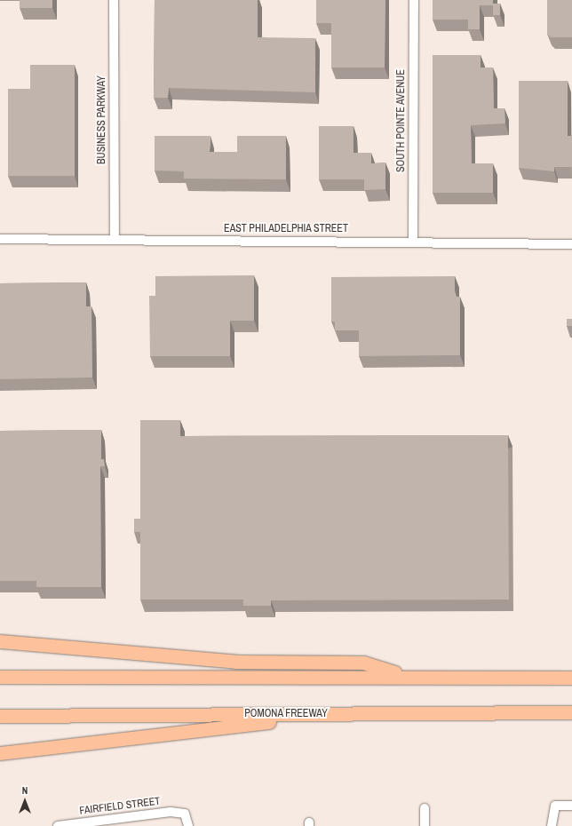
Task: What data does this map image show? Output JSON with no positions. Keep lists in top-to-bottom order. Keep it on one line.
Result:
{"streets":{"highway":["POMONA FREEWAY"],"street":["BUSINESS PARKWAY","SOUTH POINTE AVENUE","EAST PHILADELPHIA STREET","FAIRFIELD STREET"]},"crossings":[["BUSINESS PARKWAY","EAST PHILADELPHIA STREET"],["SOUTH POINTE AVENUE","EAST PHILADELPHIA STREET"]],"north":"top"}
